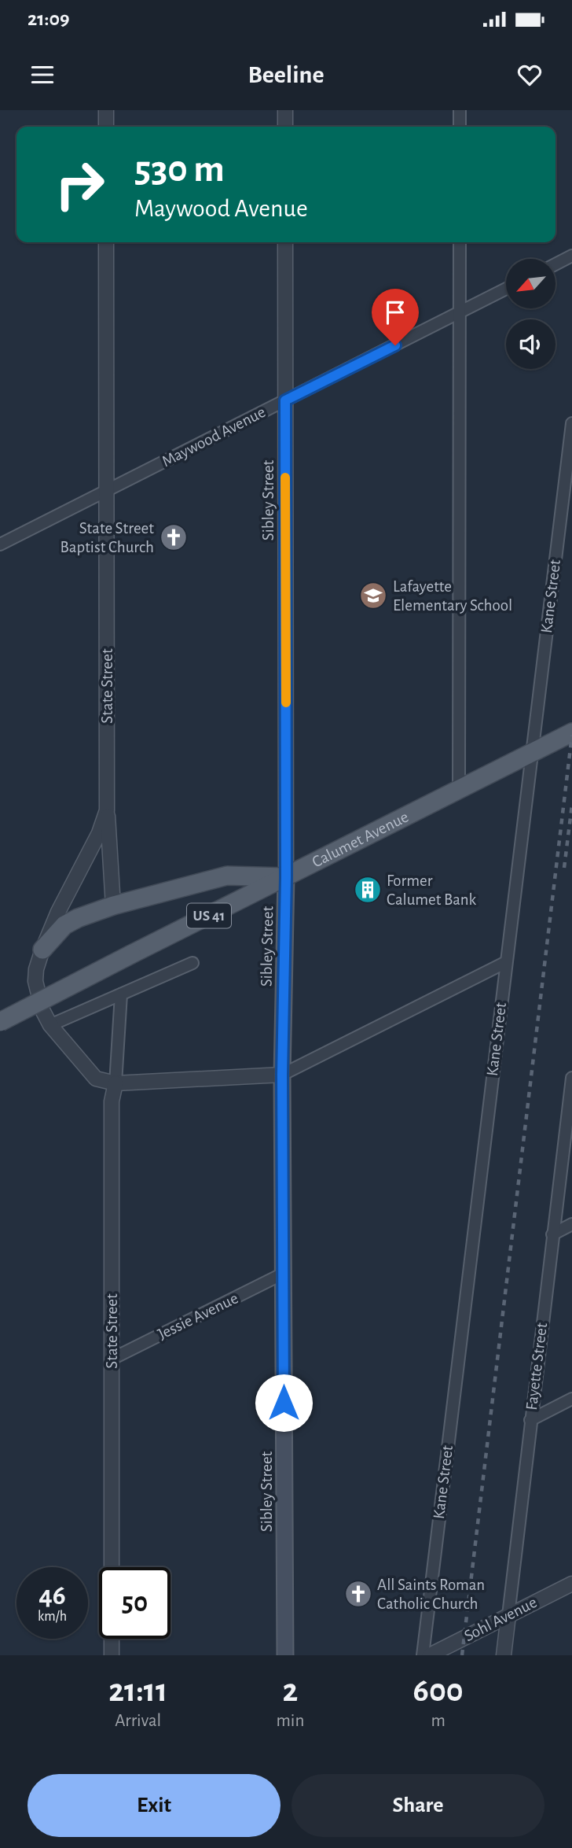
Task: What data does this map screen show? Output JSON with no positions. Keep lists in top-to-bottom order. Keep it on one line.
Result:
{"streets":{"main road":["Sibley Street","Calumet Avenue","US 41"],"street":["Maywood Avenue","Kane Street","State Street","Jessie Avenue","Fayette Street","Sohl Avenue"]},"crossings":[["Maywood Avenue","Sibley Street"],["Maywood Avenue","State Street"],["Sibley Street","Calumet Avenue"],["Sibley Street","Jessie Avenue"],["Kane Street","Calumet Avenue"],["State Street","Jessie Avenue"],["Fayette Street","Sohl Avenue"]],"places":{"church":["State Street Baptist Church","All Saints Roman Catholic Church"],"school or university":["Lafayette Elementary School"],"building":["Former Calumet Bank"]},"north":"bottom left","page":{"status":"21:09","header":"Beeline","turn":["530 m","Maywood Avenue"],"speed":"46 km/h","limit":"50","eta":["21:11","Arrival","2","min","600","m"],"buttons":["Exit","Share"]}}
